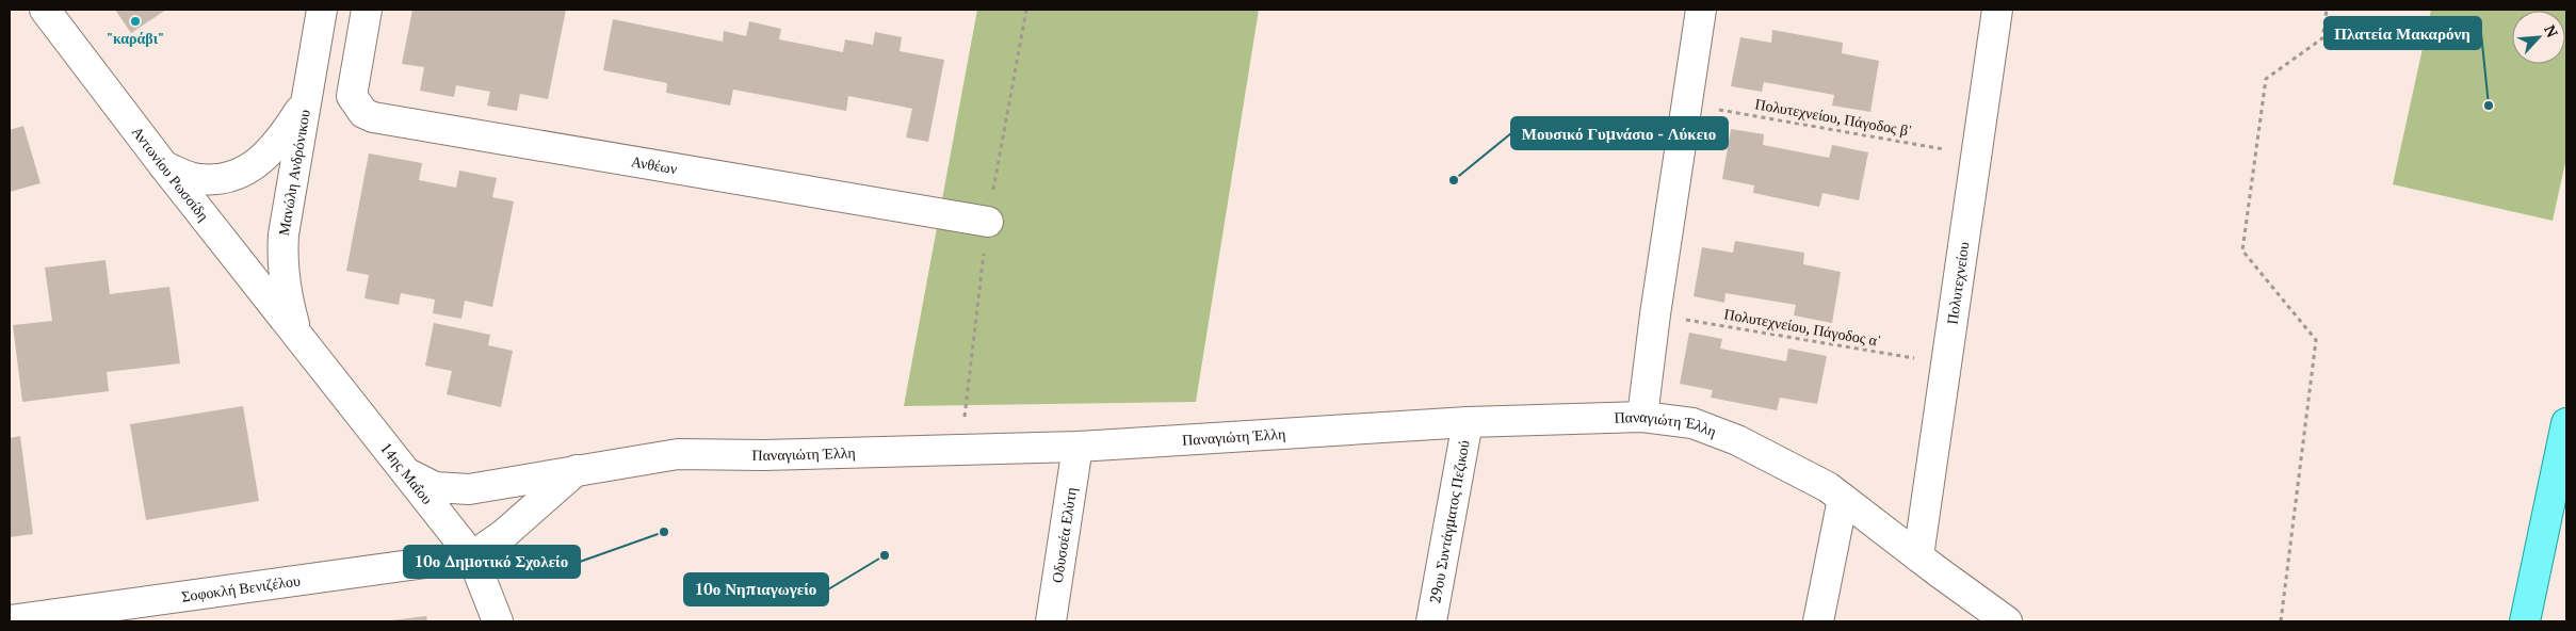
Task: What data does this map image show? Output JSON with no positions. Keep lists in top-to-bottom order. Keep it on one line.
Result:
{"streets":{"street":["Ανθέων","Μανώλη Ανδρόνικου","Αντωνίου Ρωσσίδη","Πολυτεχνείου","Παναγιώτη Έλλη","14ης Μαΐου","29ου Συντάγματος Πεζικού","Οδυσσέα Ελύτη","Σοφοκλή Βενιζέλου"],"path":["Πολυτεχνείου, Πάγοδος β'","Πολυτεχνείου, Πάγοδος α'"]},"crossings":[["Πολυτεχνείου, Πάγοδος β'","Πολυτεχνείου"],["Μανώλη Ανδρόνικου","Αντωνίου Ρωσσίδη"],["Μανώλη Ανδρόνικου","14ης Μαΐου"],["Αντωνίου Ρωσσίδη","14ης Μαΐου"],["Πολυτεχνείου","Πολυτεχνείου, Πάγοδος α'"],["Πολυτεχνείου","Παναγιώτη Έλλη"],["Παναγιώτη Έλλη","14ης Μαΐου"],["Παναγιώτη Έλλη","29ου Συντάγματος Πεζικού"],["Παναγιώτη Έλλη","Οδυσσέα Ελύτη"],["14ης Μαΐου","Σοφοκλή Βενιζέλου"]],"places":["\"καράβι\"","Πλατεία Μακαρόνη","Μουσικό Γυμνάσιο - Λύκειο","10ο Δημοτικό Σχολείο","10ο Νηπιαγωγείο"],"north":"top right"}
